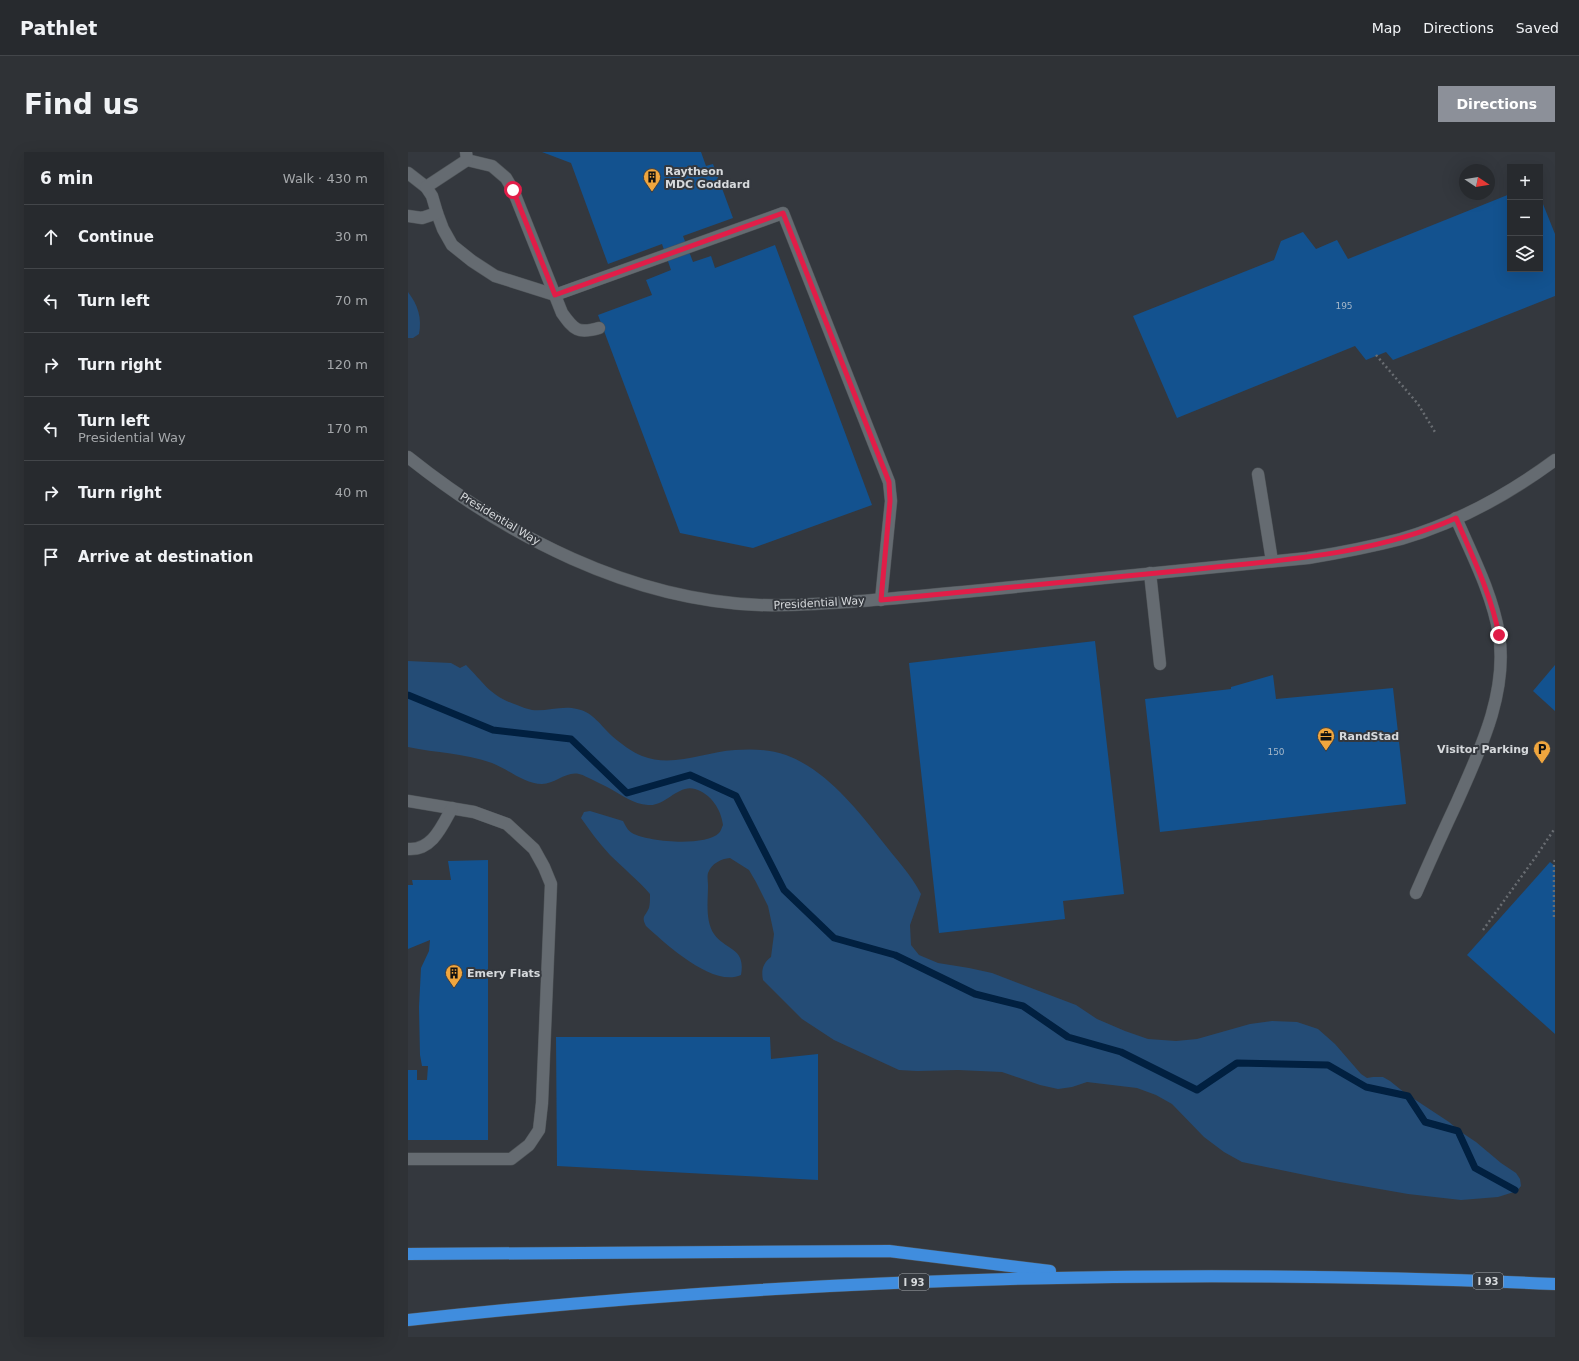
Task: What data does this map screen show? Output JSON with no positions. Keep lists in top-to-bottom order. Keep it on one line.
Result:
{"streets":{"highway":["I 93"],"street":["Presidential Way"]},"places":{"building":["Raytheon MDC Goddard","Emery Flats"],"office":["RandStad"],"parking":["Visitor Parking"]},"house_numbers":["195","150"],"north":"right","page":{"header":"Pathlet","nav":["Map","Directions","Saved"],"buttons":"Directions","title":"Find us","heading":["6 min","Walk · 430 m"],"map_buttons":["+","−"],"list":[["Continue","30 m"],["Turn left","70 m"],["Turn right","120 m"],["Turn left","Presidential Way","170 m"],["Turn right","40 m"],"Arrive at destination"]}}
